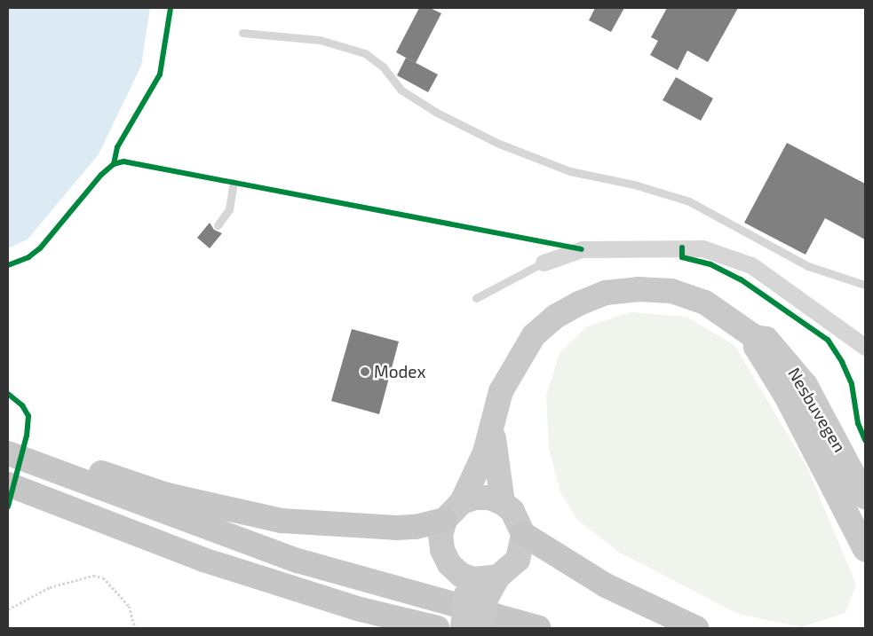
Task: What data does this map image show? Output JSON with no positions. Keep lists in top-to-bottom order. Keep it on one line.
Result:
{"streets":{"main road":["Nesbuvegen"]},"places":["Modex"]}
